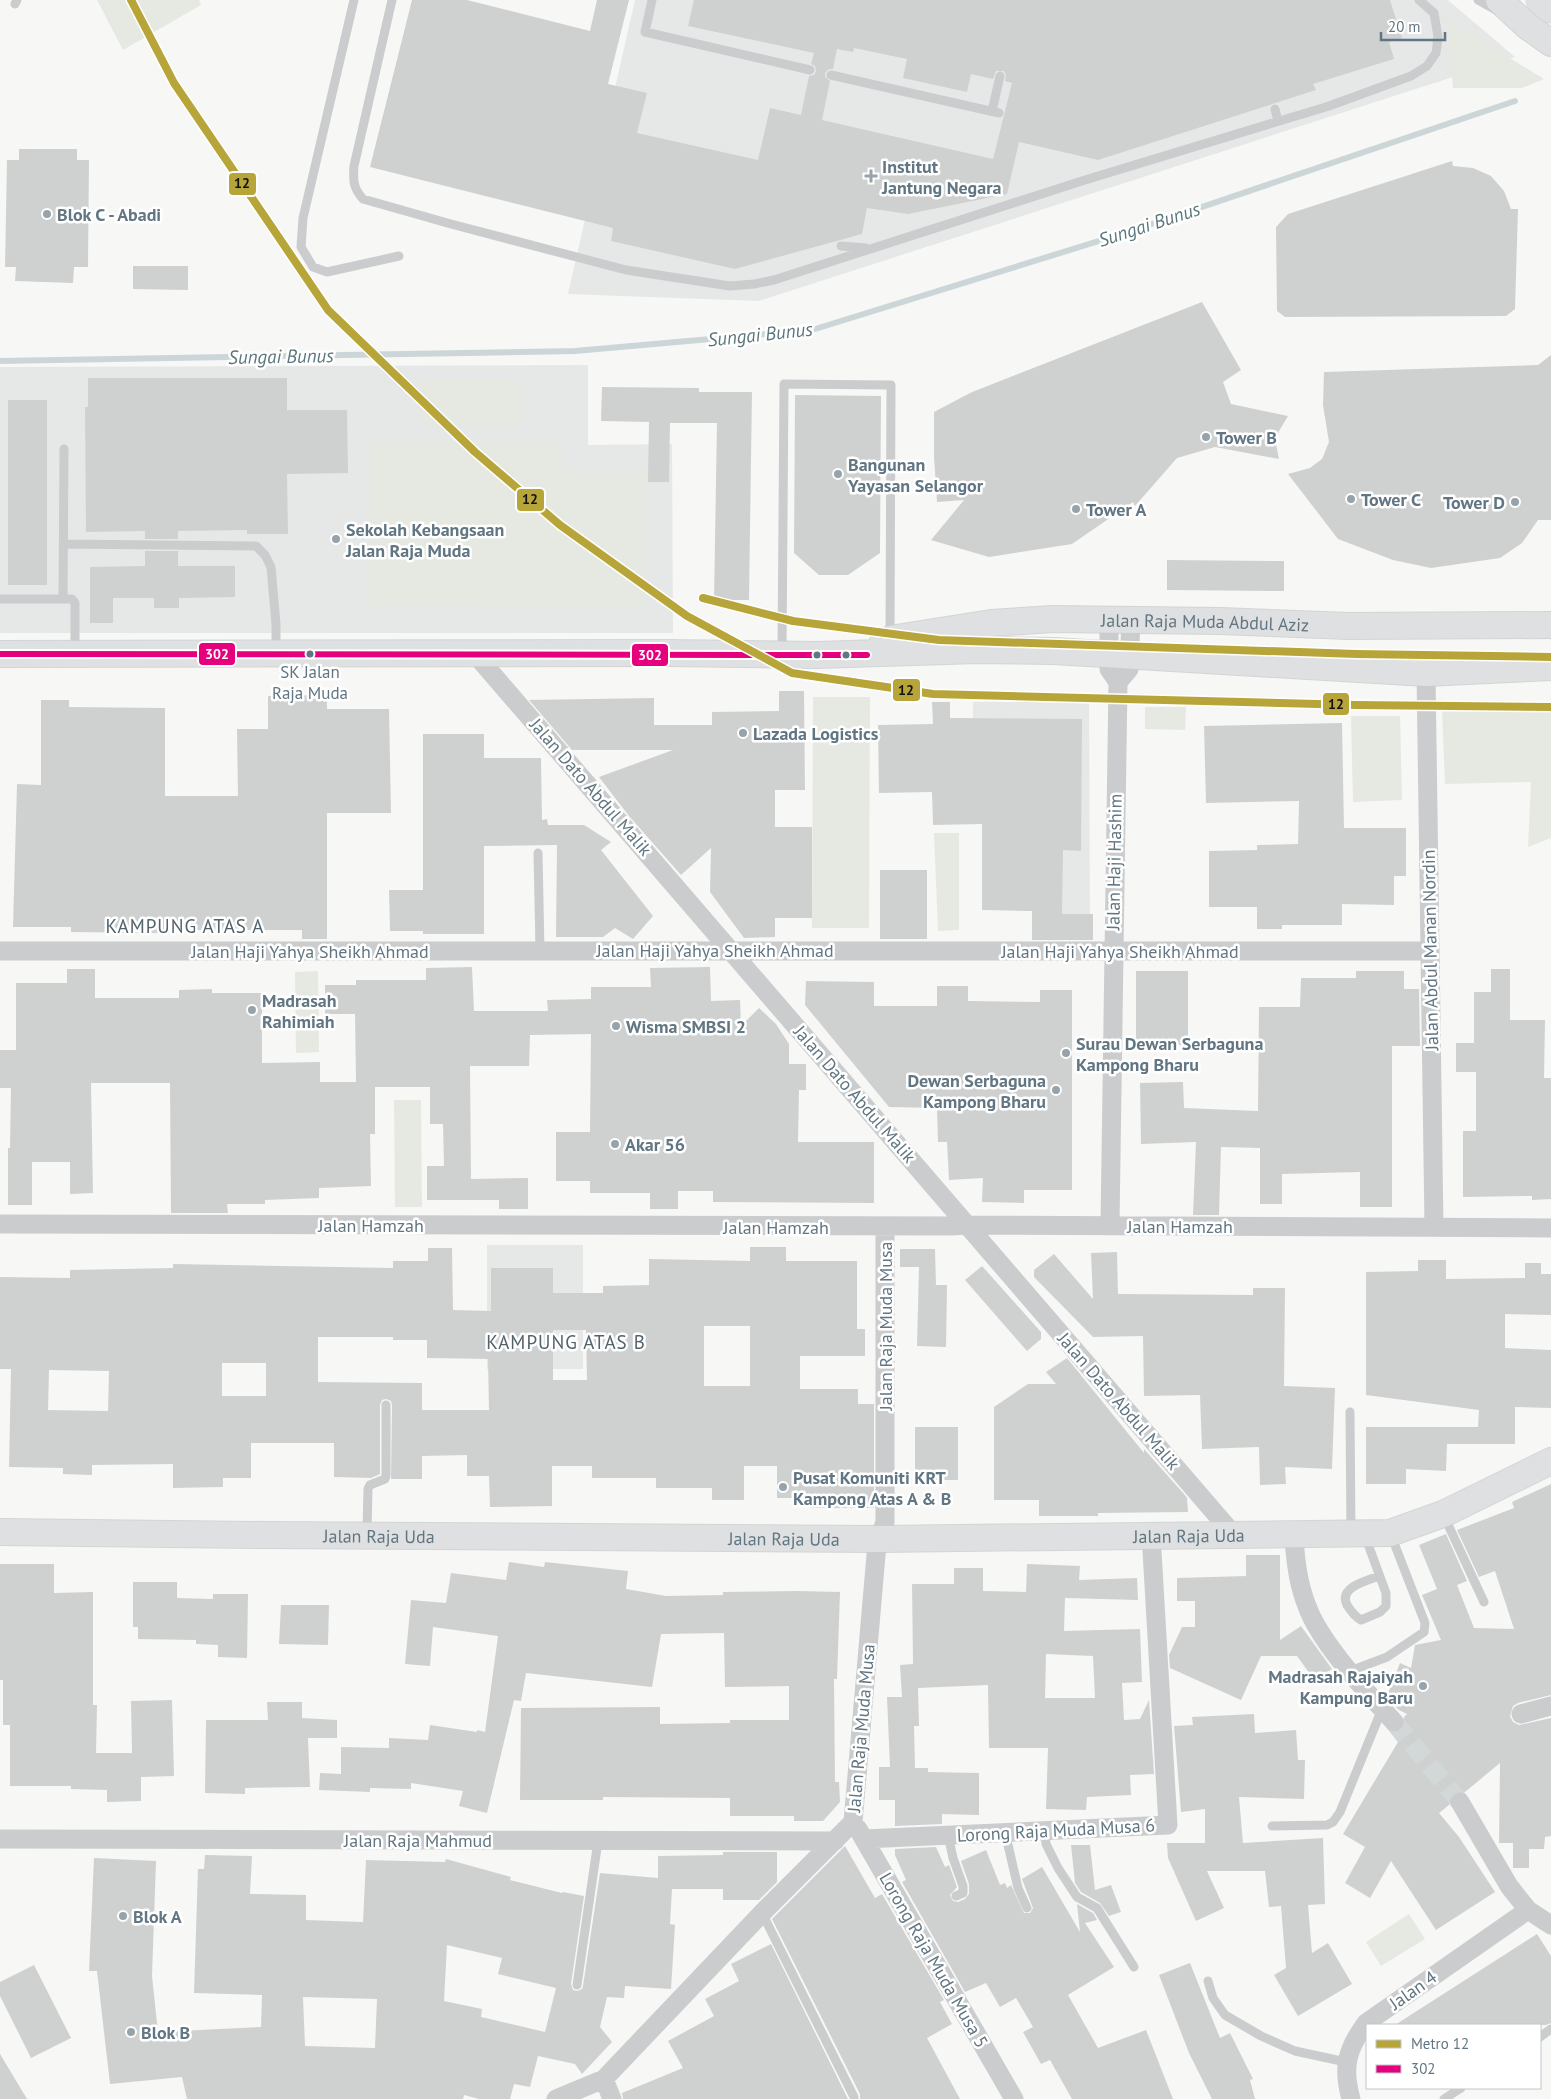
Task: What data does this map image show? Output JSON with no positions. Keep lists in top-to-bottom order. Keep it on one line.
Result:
{"streets":{"main road":["Jalan Raja Muda Abdul Aziz","Jalan Raja Uda"],"street":["Jalan Dato Abdul Malik","Jalan Haji Hashim","Jalan Haji Yahya Sheikh Ahmad","Jalan Abdul Manan Nordin","Jalan Hamzah","Jalan Raja Muda Musa","Lorong Raja Muda Musa 6","Jalan Raja Mahmud","Lorong Raja Muda Musa 5","Jalan 4"]},"crossings":[["Jalan Raja Muda Abdul Aziz","Jalan Dato Abdul Malik"],["Jalan Raja Muda Abdul Aziz","Jalan Haji Hashim"],["Jalan Raja Muda Abdul Aziz","Jalan Abdul Manan Nordin"],["Jalan Dato Abdul Malik","Jalan Haji Yahya Sheikh Ahmad"],["Jalan Dato Abdul Malik","Jalan Hamzah"],["Jalan Dato Abdul Malik","Jalan Raja Uda"],["Jalan Haji Hashim","Jalan Haji Yahya Sheikh Ahmad"],["Jalan Haji Hashim","Jalan Hamzah"],["Jalan Haji Yahya Sheikh Ahmad","Jalan Abdul Manan Nordin"],["Jalan Abdul Manan Nordin","Jalan Hamzah"],["Jalan Hamzah","Jalan Raja Muda Musa"],["Jalan Raja Muda Musa","Jalan Raja Uda"],["Jalan Raja Muda Musa","Jalan Raja Mahmud"],["Jalan Raja Muda Musa","Lorong Raja Muda Musa 5"],["Jalan Raja Uda","Lorong Raja Muda Musa 6"],["Lorong Raja Muda Musa 6","Lorong Raja Muda Musa 5"]],"districts":["KAMPUNG ATAS A","KAMPUNG ATAS B"],"water":["Sungai Bunus"],"places":{"health":["Institut Jantung Negara"],"other":["Blok C - Abadi","Tower B","Bangunan Yayasan Selangor","Tower C","Tower D","Tower A","Sekolah Kebangsaan Jalan Raja Muda","SK Jalan Raja Muda","Lazada Logistics","Madrasah Rahimiah","Wisma SMBSI 2","Surau Dewan Serbaguna Kampong Bharu","Dewan Serbaguna Kampong Bharu","Akar 56","Pusat Komuniti KRT Kampong Atas A & B","Madrasah Rajaiyah Kampung Baru","Blok A","Blok B"]},"lines":["metro line 12","transit line 302"],"legend":["Metro 12","302"],"scale_bar":"20 m"}
